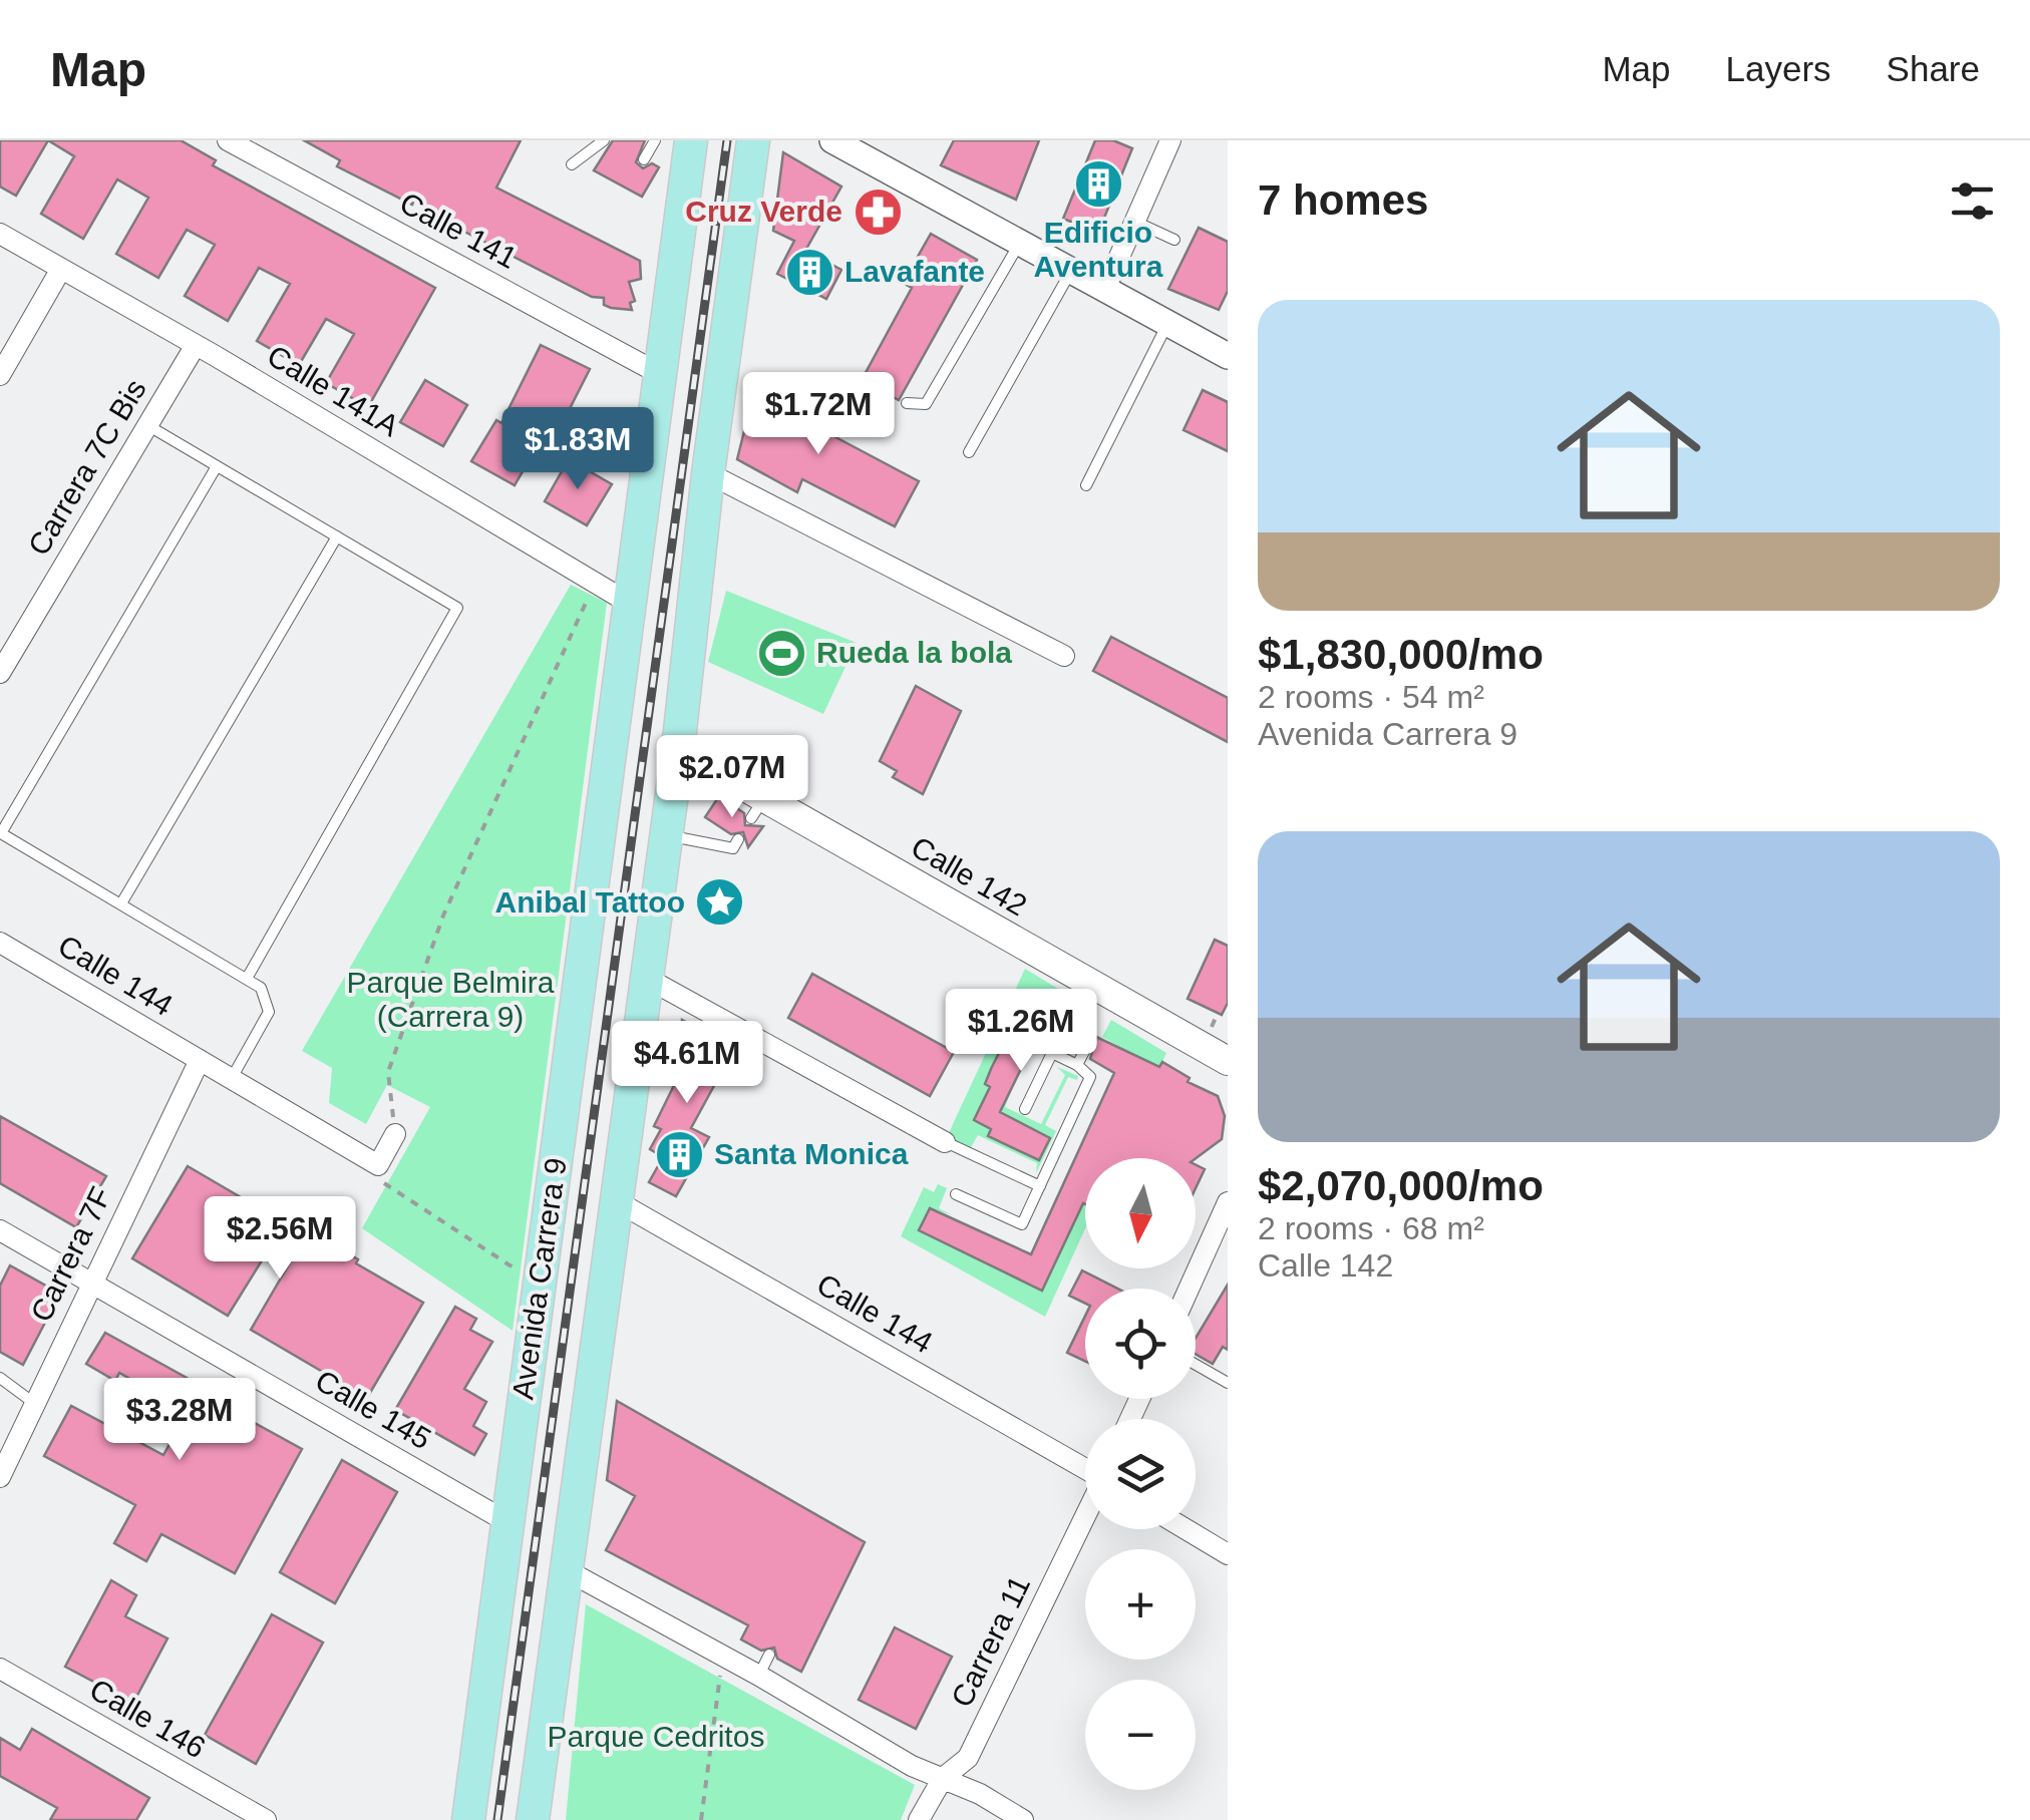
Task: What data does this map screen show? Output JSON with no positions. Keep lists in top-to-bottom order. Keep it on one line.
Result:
{"streets":{"main road":["Calle 142","Avenida Carrera 9"],"street":["Calle 141","Calle 141A","Carrera 7C Bis","Calle 144","Carrera 7F","Calle 145","Carrera 11","Calle 146"]},"crossings":[["Calle 141","Avenida Carrera 9"],["Calle 141A","Carrera 7C Bis"],["Calle 141A","Avenida Carrera 9"],["Calle 144","Carrera 7F"],["Carrera 7F","Calle 145"],["Avenida Carrera 9","Calle 145"]],"parks":["Parque Belmira (Carrera 9)","Parque Cedritos"],"places":{"building":["Edificio Aventura","Lavafante","Santa Monica"],"pharmacy":["Cruz Verde"],"sports":["Rueda la bola"],"place":["Anibal Tattoo"]},"north":"bottom","page":{"header":"Map","nav":["Map","Layers","Share"],"heading":"7 homes","list":[{"name":"$1,830,000/mo","note":"2 rooms · 54 m² · Avenida Carrera 9"},{"name":"$2,070,000/mo","note":"2 rooms · 68 m² · Calle 142"}],"price":["$1.72M","$1.83M","$2.07M","$1.26M","$4.61M","$2.56M","$3.28M"],"map_buttons":["+","−"]}}
